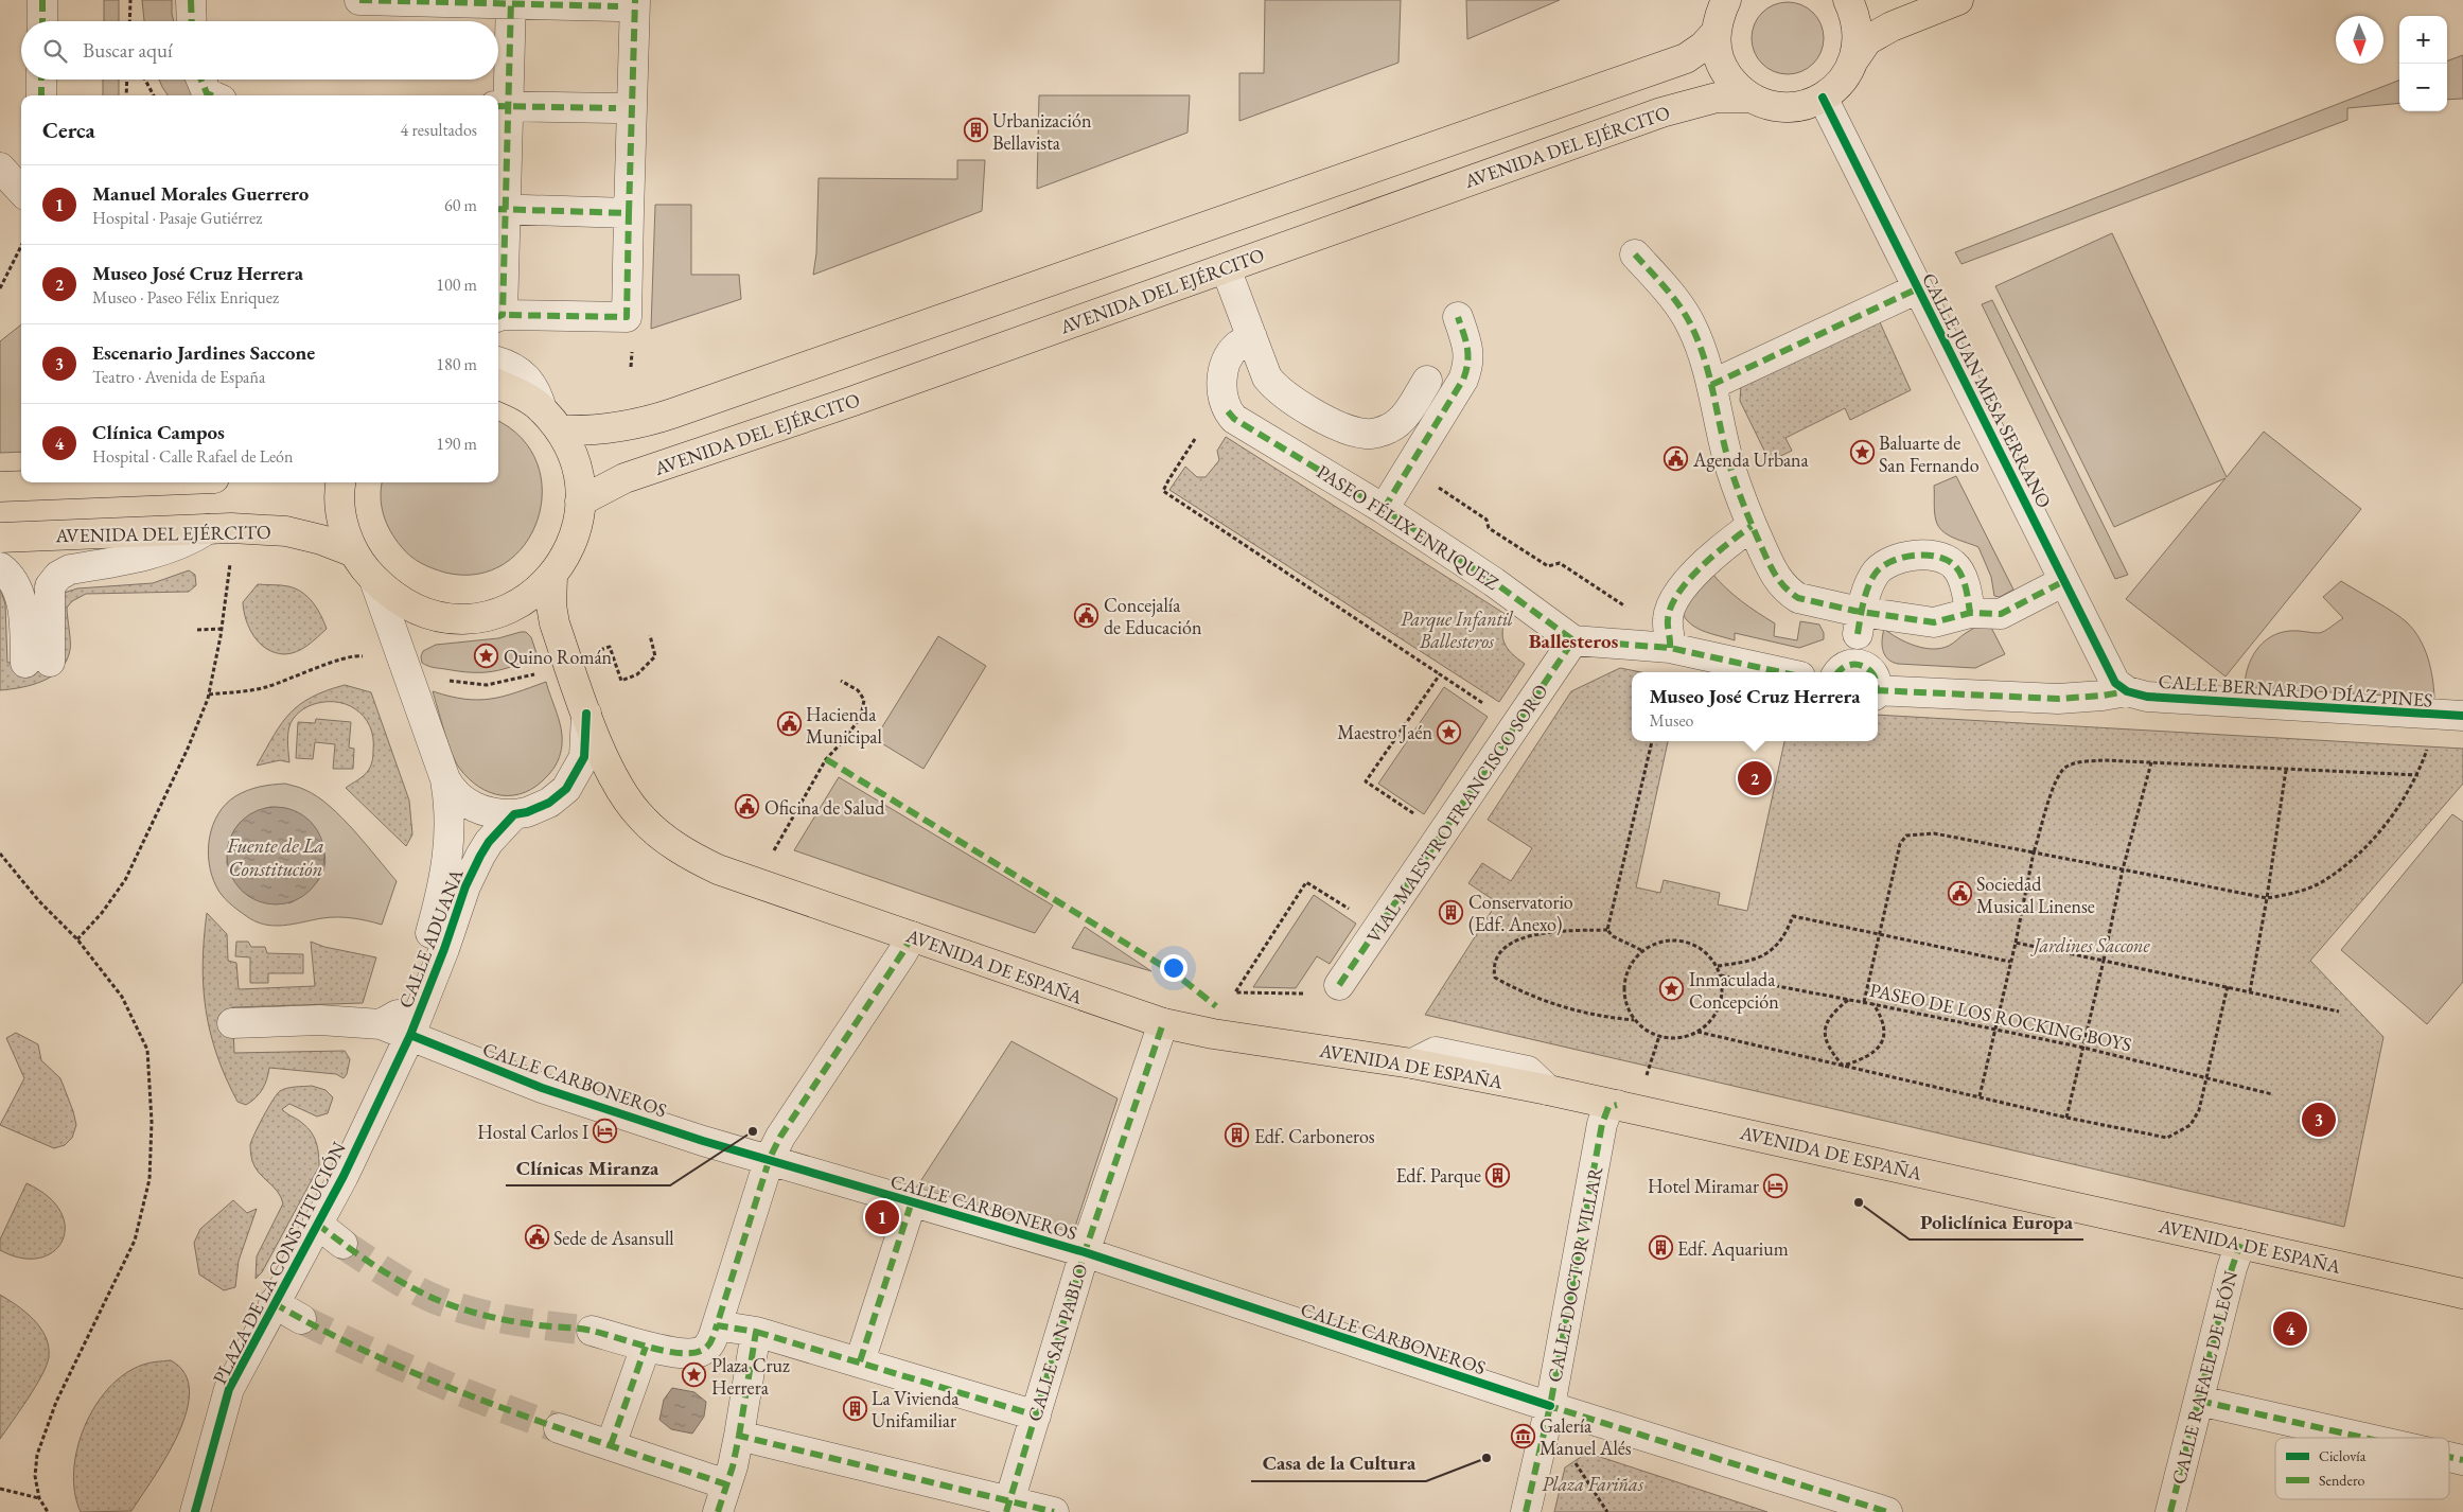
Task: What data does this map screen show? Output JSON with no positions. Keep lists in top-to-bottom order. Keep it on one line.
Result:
{"streets":{"main road":["AVENIDA DEL EJÉRCITO","AVENIDA DE ESPAÑA"],"street":["CALLE JUAN MESA SERRANO","PASEO FÉLIX ENRIQUEZ","CALLE BERNARDO DÍAZ PINES","VIAL MAESTRO FRANCISCO SORO","CALLE ADUANA","CALLE CARBONEROS","PLAZA DE LA CONSTITUCIÓN","CALLE DOCTOR VILLAR","CALLE SAN PABLO","CALLE RAFAEL DE LEÓN"],"path":["PASEO DE LOS ROCKING BOYS"]},"crossings":[["AVENIDA DEL EJÉRCITO","CALLE JUAN MESA SERRANO"],["CALLE JUAN MESA SERRANO","CALLE BERNARDO DÍAZ PINES"],["PASEO FÉLIX ENRIQUEZ","VIAL MAESTRO FRANCISCO SORO"],["CALLE ADUANA","CALLE CARBONEROS"],["CALLE ADUANA","PLAZA DE LA CONSTITUCIÓN"],["AVENIDA DE ESPAÑA","CALLE DOCTOR VILLAR"],["AVENIDA DE ESPAÑA","CALLE SAN PABLO"],["AVENIDA DE ESPAÑA","CALLE RAFAEL DE LEÓN"],["CALLE CARBONEROS","PLAZA DE LA CONSTITUCIÓN"],["CALLE CARBONEROS","CALLE DOCTOR VILLAR"],["CALLE CARBONEROS","CALLE SAN PABLO"]],"districts":["Ballesteros"],"water":["Fuente de La Constitución"],"parks":["Parque Infantil Ballesteros","Jardines Saccone","Plaza Fariñas"],"places":{"building":["Urbanización Bellavista","Conservatorio (Edf. Anexo)","Edf. Carboneros","Edf. Parque","Edf. Aquarium","La Vivienda Unifamiliar"],"place":["Baluarte de San Fernando","Quino Román","Maestro Jaén","Inmaculada Concepción","Plaza Cruz Herrera"],"public building":["Agenda Urbana","Concejalía de Educación","Hacienda Municipal","Oficina de Salud","Sociedad Musical Linense","Sede de Asansull"],"hotel":["Hostal Carlos I","Hotel Miramar"],"other":["Clínicas Miranza","Policlínica Europa","Casa de la Cultura"],"museum":["Galería Manuel Alés"]},"legend":["Ciclovía","Sendero"],"north":"bottom","page":{"map_buttons":["+","−"],"search":"Buscar aquí","heading":["Cerca","4 resultados"],"list":[{"mark":"1","name":"Manuel Morales Guerrero","note":"Hospital · Pasaje Gutiérrez","value":"60 m"},{"mark":"2","name":"Museo José Cruz Herrera","note":"Museo · Paseo Félix Enriquez","value":"100 m"},{"mark":"3","name":"Escenario Jardines Saccone","note":"Teatro · Avenida de España","value":"180 m"},{"mark":"4","name":"Clínica Campos","note":"Hospital · Calle Rafael de León","value":"190 m"}],"popup":["Museo José Cruz Herrera","Museo"],"pins":["2","3","1","4"]}}
